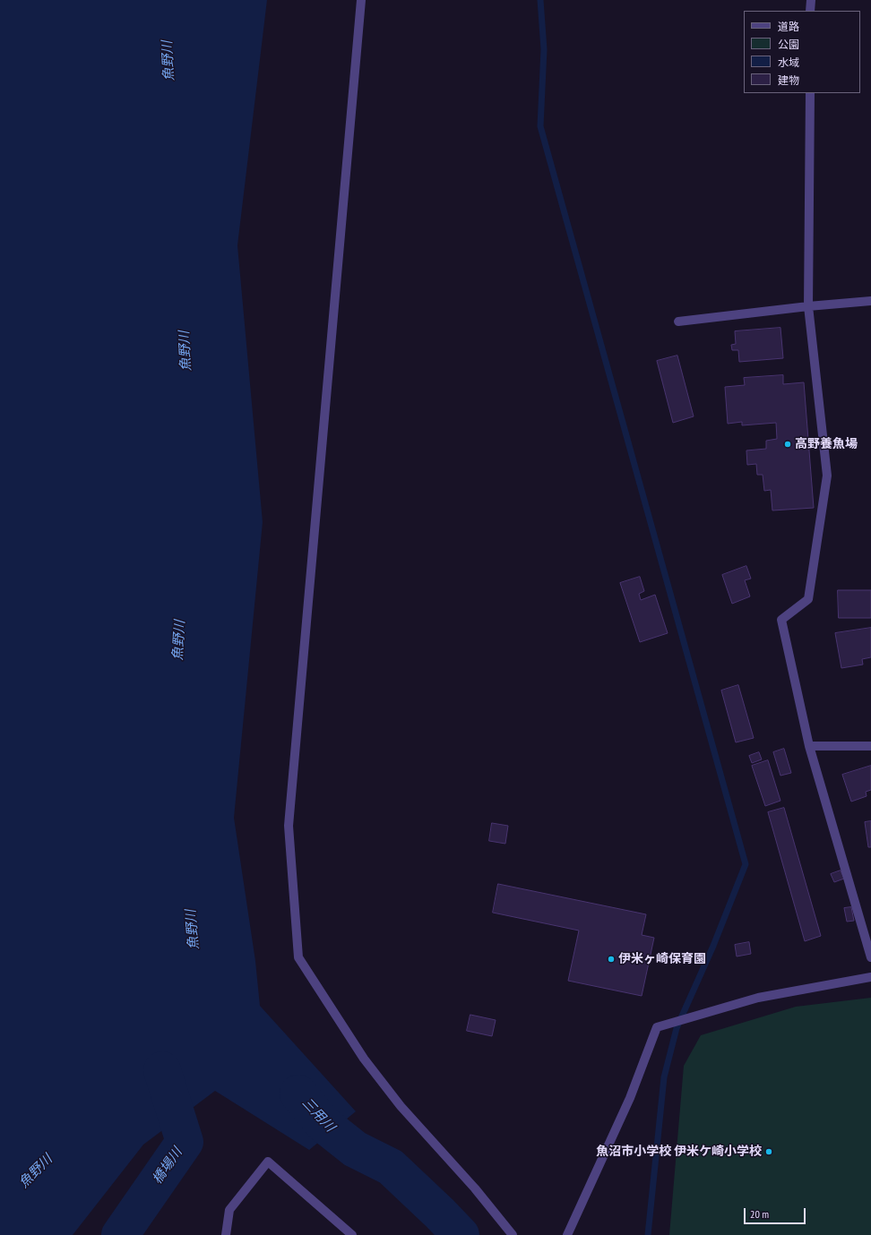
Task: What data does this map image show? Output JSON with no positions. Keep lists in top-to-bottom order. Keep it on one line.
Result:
{"water":["魚野川","三用川","橋場川"],"places":["高野養魚場","伊米ヶ崎保育園","魚沼市小学校 伊米ケ崎小学校"],"legend":["道路","公園","水域","建物"],"scale_bar":"20 m"}
